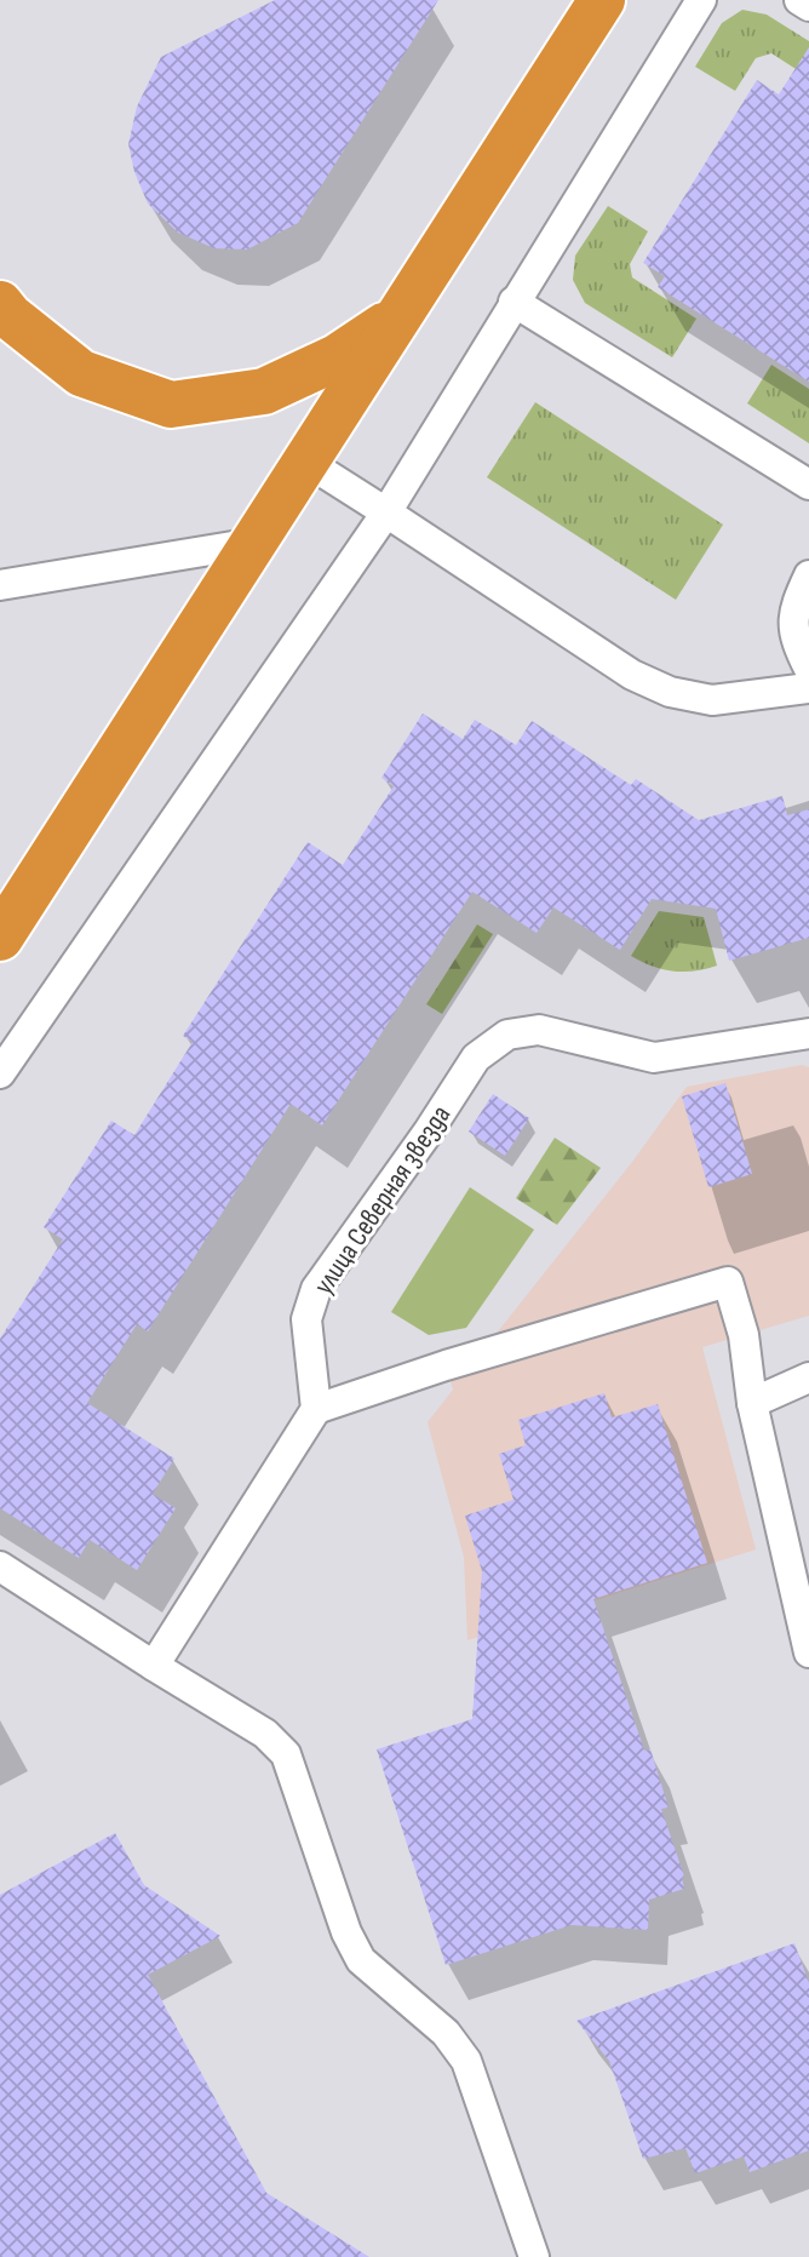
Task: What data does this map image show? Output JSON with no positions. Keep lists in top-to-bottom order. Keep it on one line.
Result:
{"streets":{"lane":["улица Северная звезда"]}}
